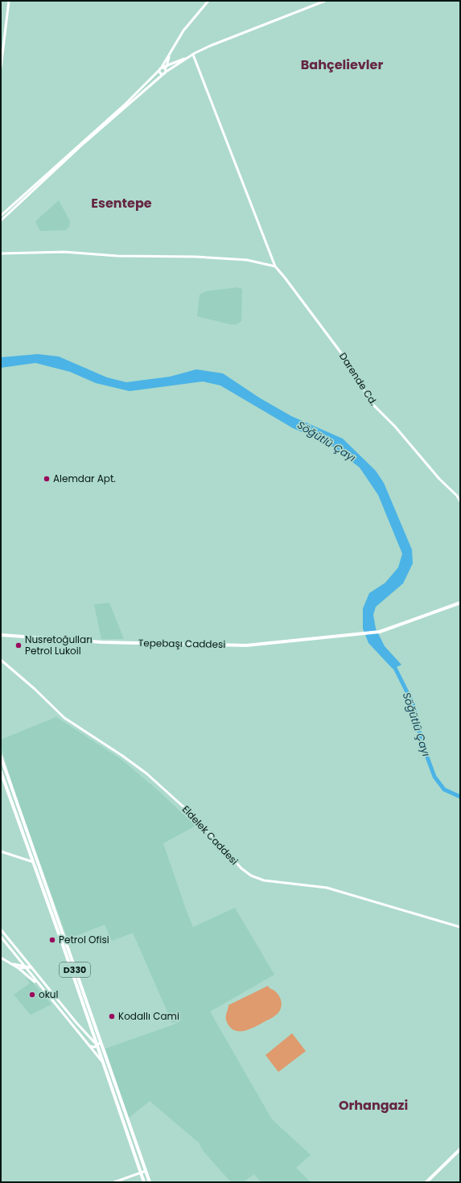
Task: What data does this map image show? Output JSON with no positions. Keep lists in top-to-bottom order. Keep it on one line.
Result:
{"streets":{"main road":["Tepebaşı Caddesi","D330"],"street":["Darende Cd.","Eldelek Caddesi"]},"districts":["Bahçelievler","Esentepe","Orhangazi"],"water":["Söğütlü Çayı"],"places":["Alemdar Apt.","Nusretoğulları Petrol Lukoil","Petrol Ofisi","okul","Kodallı Cami"]}
